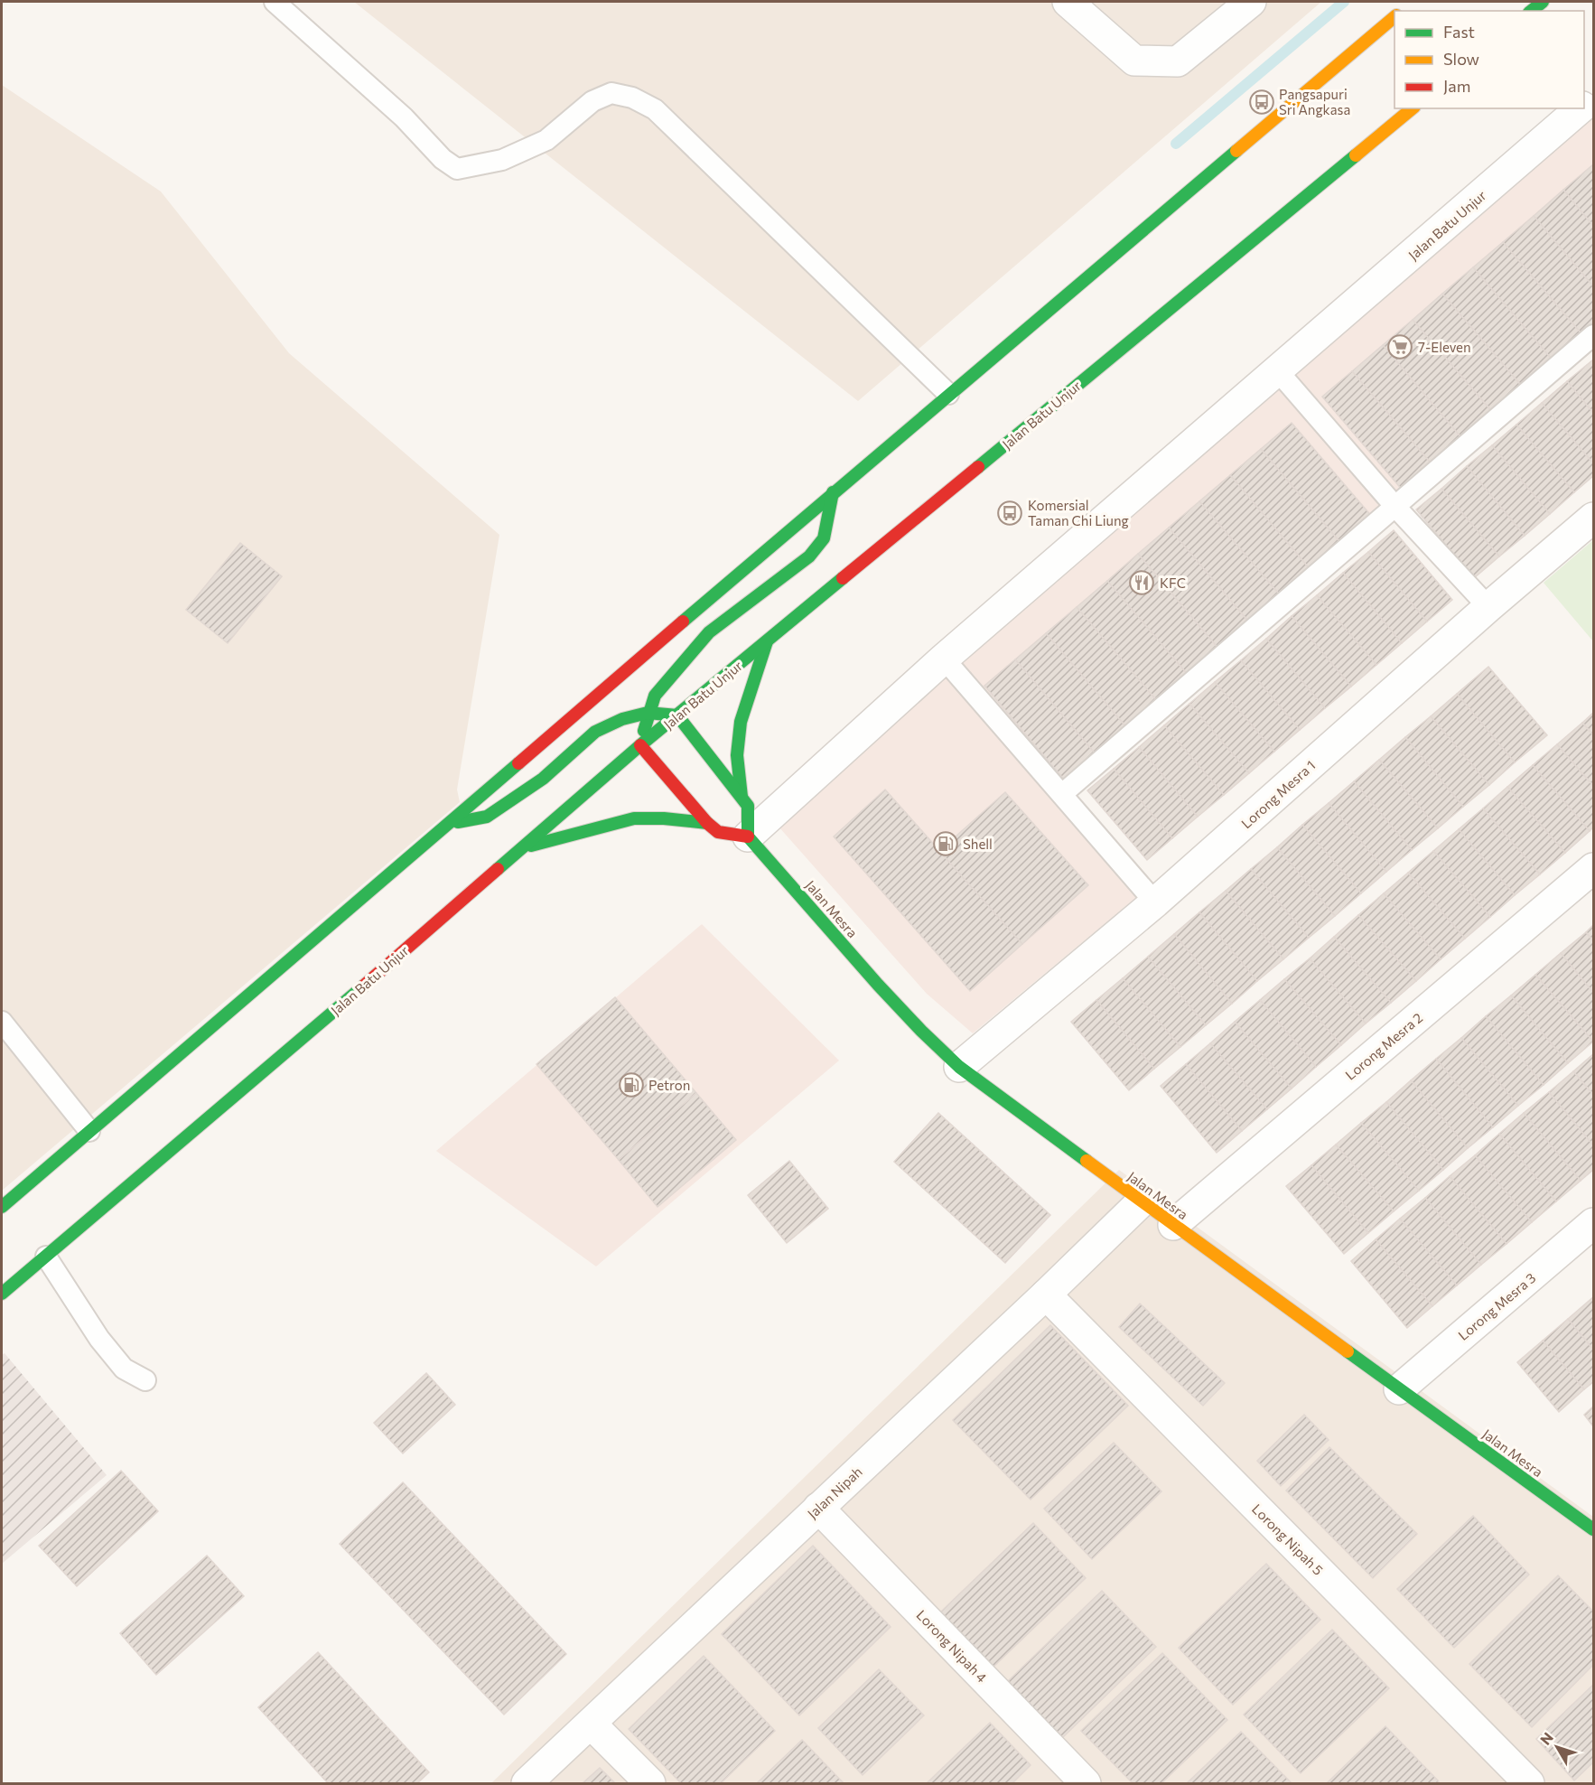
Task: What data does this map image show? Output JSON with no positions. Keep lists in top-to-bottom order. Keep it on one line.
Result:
{"streets":{"main road":["Jalan Batu Unjur","Jalan Mesra"],"street":["Lorong Mesra 1","Lorong Mesra 2","Lorong Mesra 3","Jalan Nipah","Lorong Nipah 5","Lorong Nipah 4"]},"crossings":[["Jalan Batu Unjur","Jalan Mesra"],["Lorong Mesra 1","Jalan Mesra"],["Jalan Mesra","Lorong Mesra 2"],["Jalan Mesra","Lorong Mesra 3"],["Jalan Mesra","Jalan Nipah"],["Jalan Nipah","Lorong Nipah 5"],["Jalan Nipah","Lorong Nipah 4"]],"places":{"bus stop":["Pangsapuri Sri Angkasa","Komersial Taman Chi Liung"],"supermarket":["7-Eleven"],"restaurant":["KFC"],"fuel station":["Shell","Petron"]},"legend":["Fast","Slow","Jam"],"north":"top left"}
